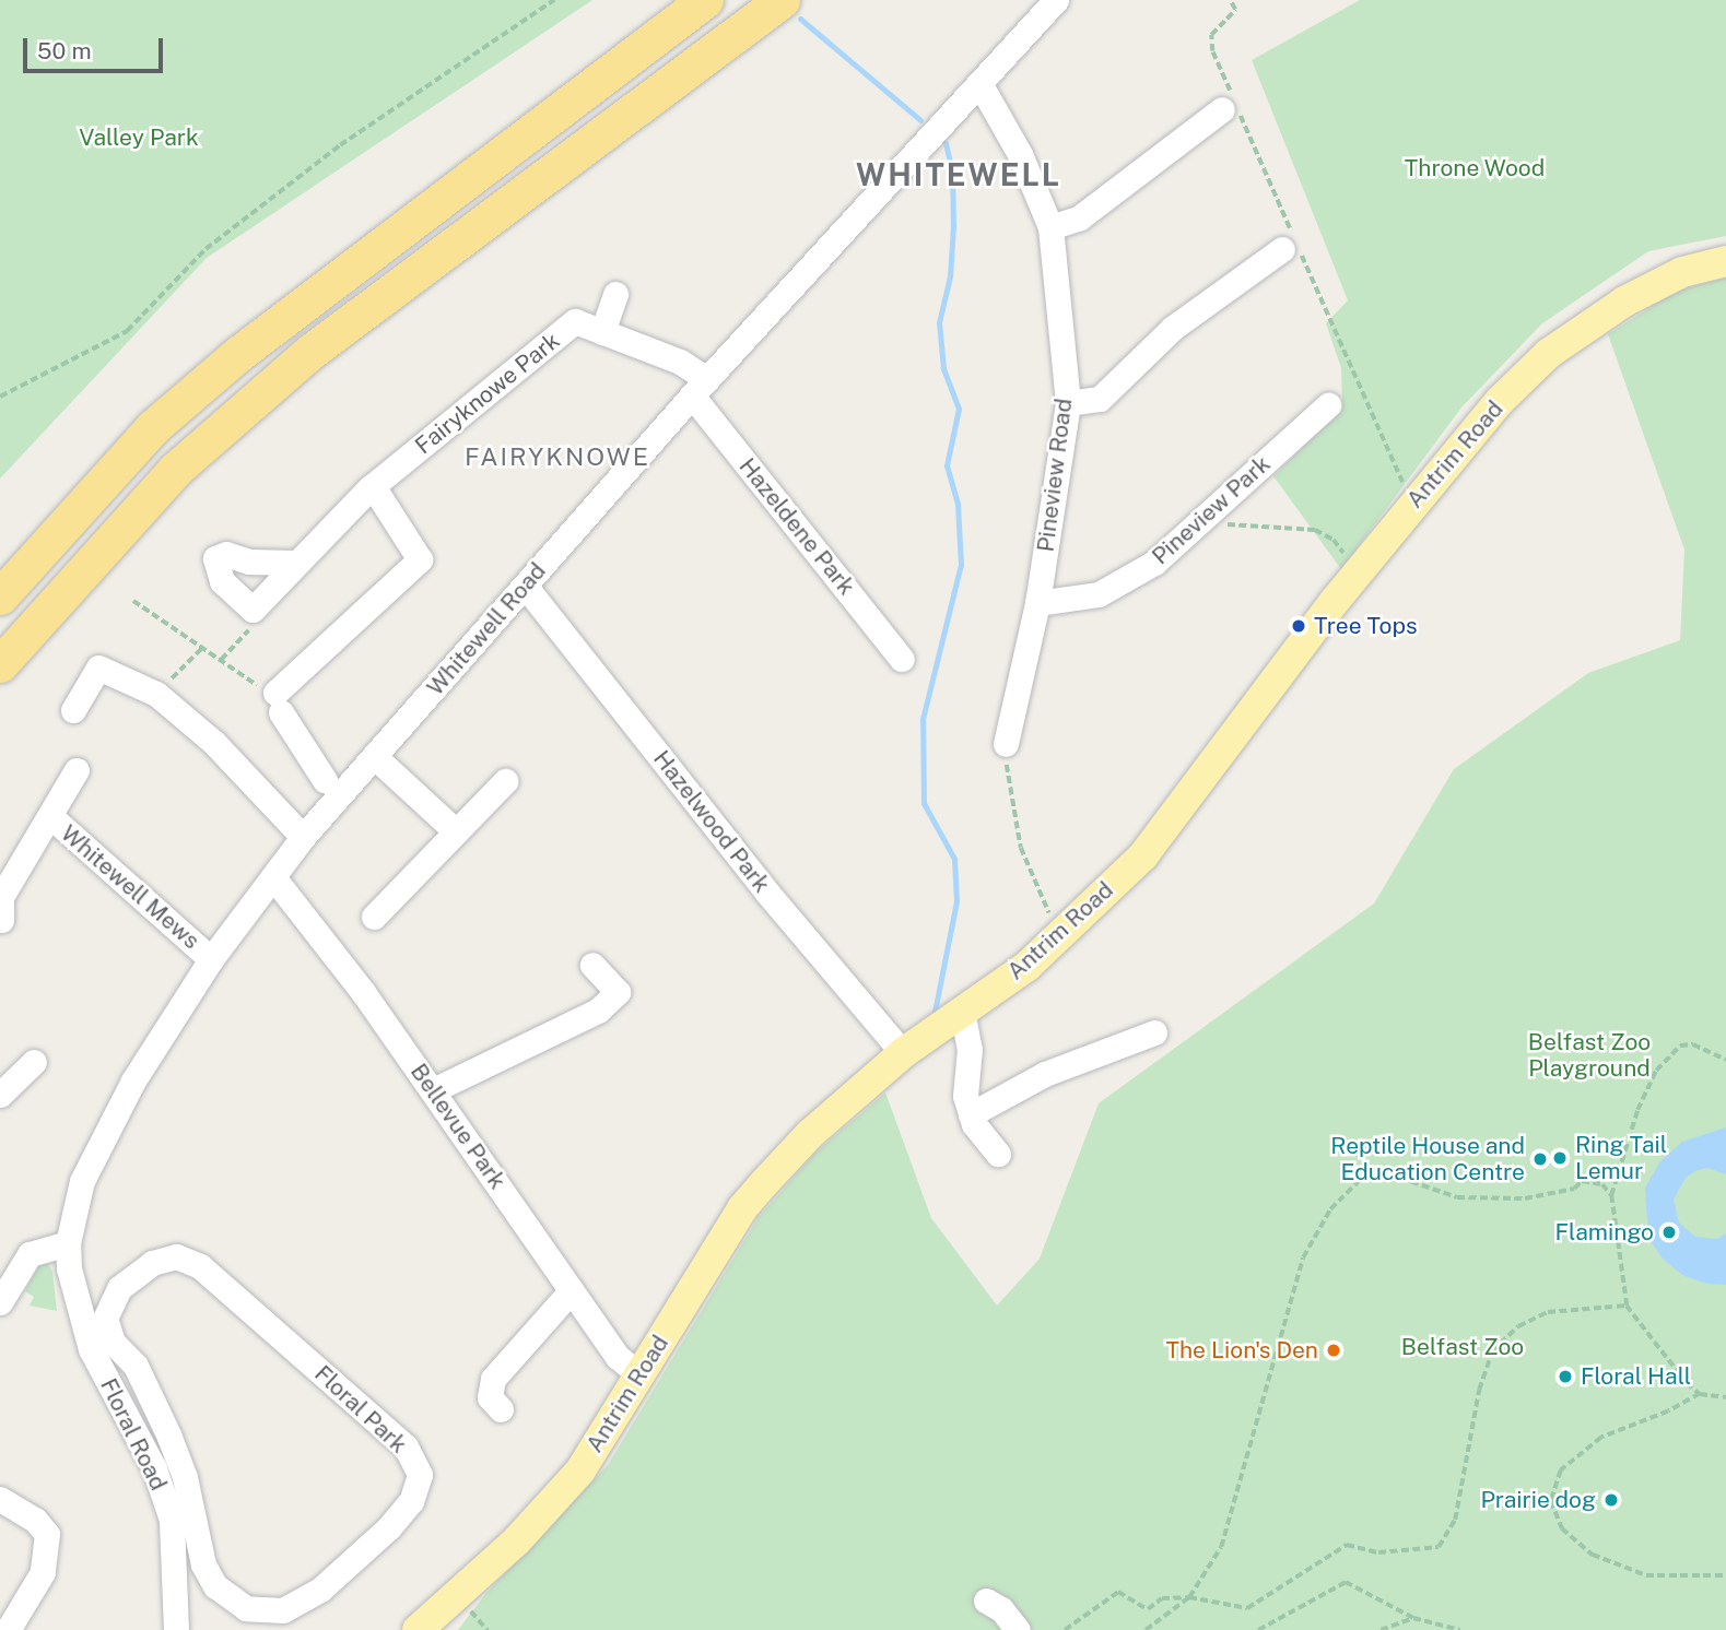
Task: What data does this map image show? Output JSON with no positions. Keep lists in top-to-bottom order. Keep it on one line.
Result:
{"streets":{"main road":["Antrim Road"],"street":["Fairyknowe Park","Pineview Road","Pineview Park","Hazeldene Park","Whitewell Road","Hazelwood Park","Whitewell Mews","Bellevue Park","Floral Park","Floral Road"]},"crossings":[["Fairyknowe Park","Hazeldene Park"],["Fairyknowe Park","Whitewell Road"],["Antrim Road","Hazelwood Park"],["Antrim Road","Bellevue Park"],["Pineview Road","Pineview Park"],["Pineview Road","Whitewell Road"],["Hazeldene Park","Whitewell Road"],["Whitewell Road","Hazelwood Park"],["Whitewell Road","Whitewell Mews"],["Whitewell Road","Bellevue Park"],["Whitewell Road","Floral Road"]],"districts":["WHITEWELL","FAIRYKNOWE"],"parks":["Valley Park","Throne Wood","Belfast Zoo Playground","Belfast Zoo"],"places":["Tree Tops","Ring Tail Lemur","Reptile House and Education Centre","Flamingo","The Lion's Den","Floral Hall","Prairie dog"],"scale_bar":"50 m"}
